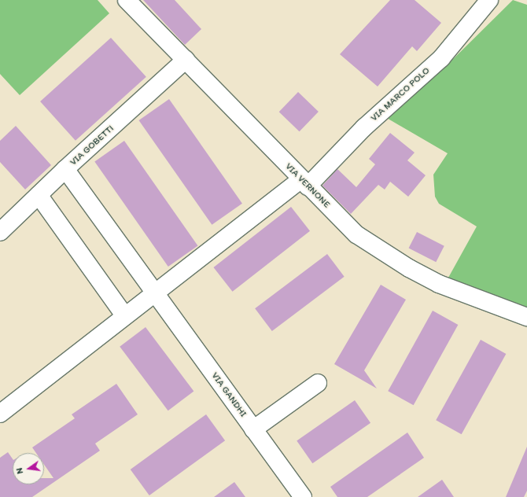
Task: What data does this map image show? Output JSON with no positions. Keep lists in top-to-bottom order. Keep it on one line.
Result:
{"streets":{"street":["VIA MARCO POLO","VIA GOBETTI","VIA VERNONE","VIA GANDHI"]},"crossings":[["VIA MARCO POLO","VIA VERNONE"],["VIA GOBETTI","VIA VERNONE"],["VIA GOBETTI","VIA GANDHI"]],"north":"left"}
